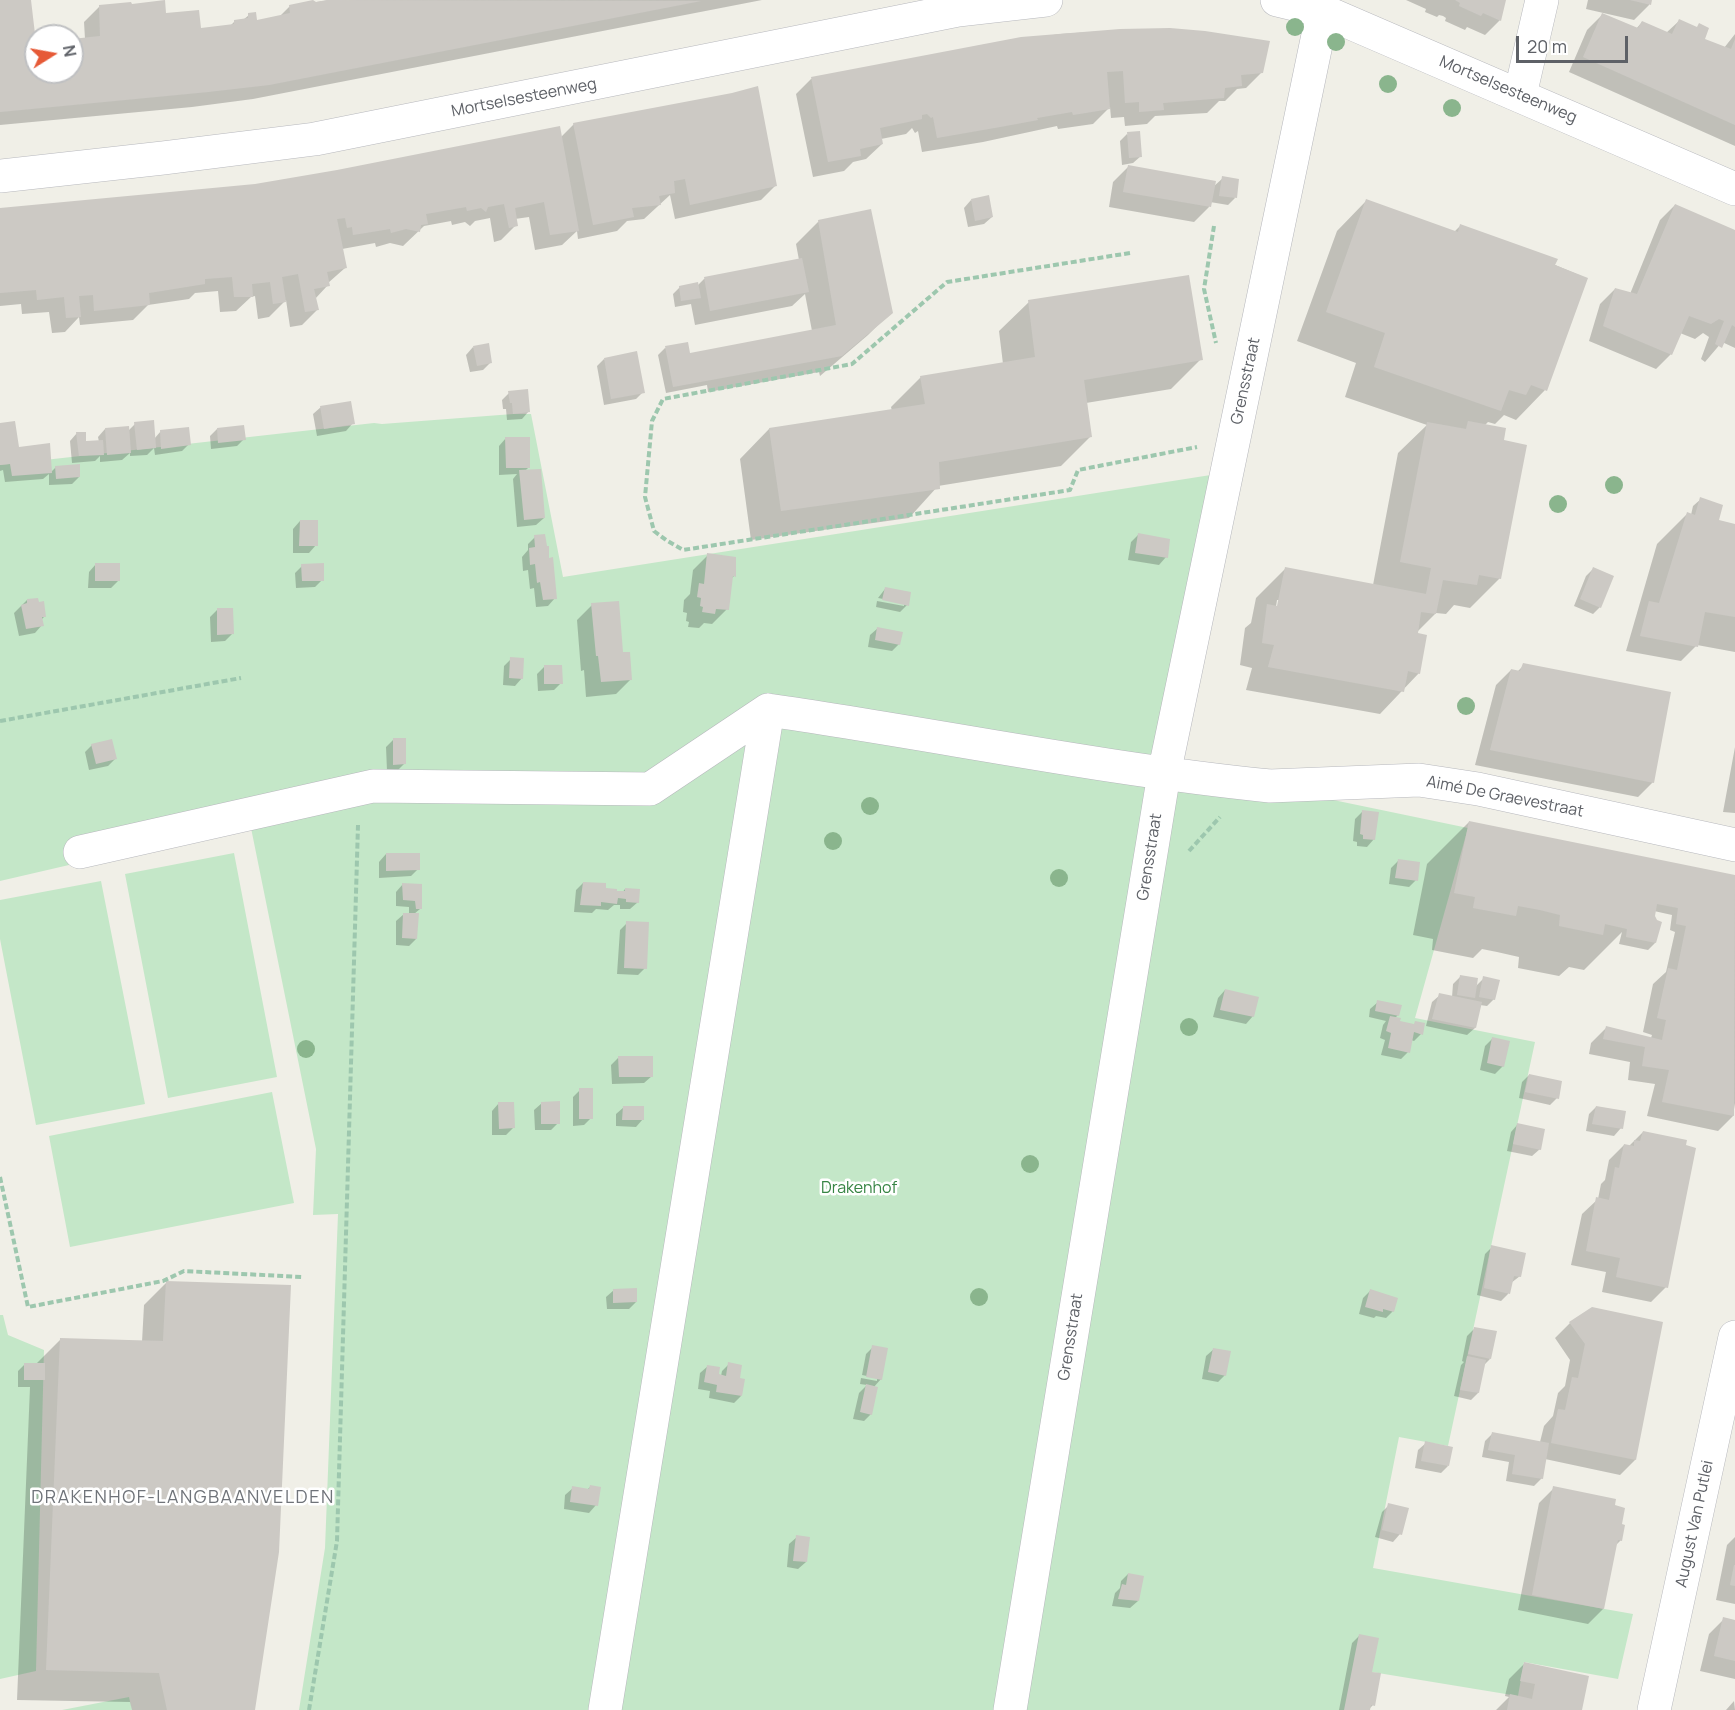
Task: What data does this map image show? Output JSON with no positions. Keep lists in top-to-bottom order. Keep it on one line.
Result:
{"streets":{"street":["Mortselsesteenweg","Grensstraat","Aimé De Graevestraat","August Van Putlei"]},"crossings":[["Mortselsesteenweg","Grensstraat"],["Grensstraat","Aimé De Graevestraat"]],"districts":["DRAKENHOF-LANGBAANVELDEN"],"parks":["Drakenhof"],"scale_bar":"20 m","north":"right"}
